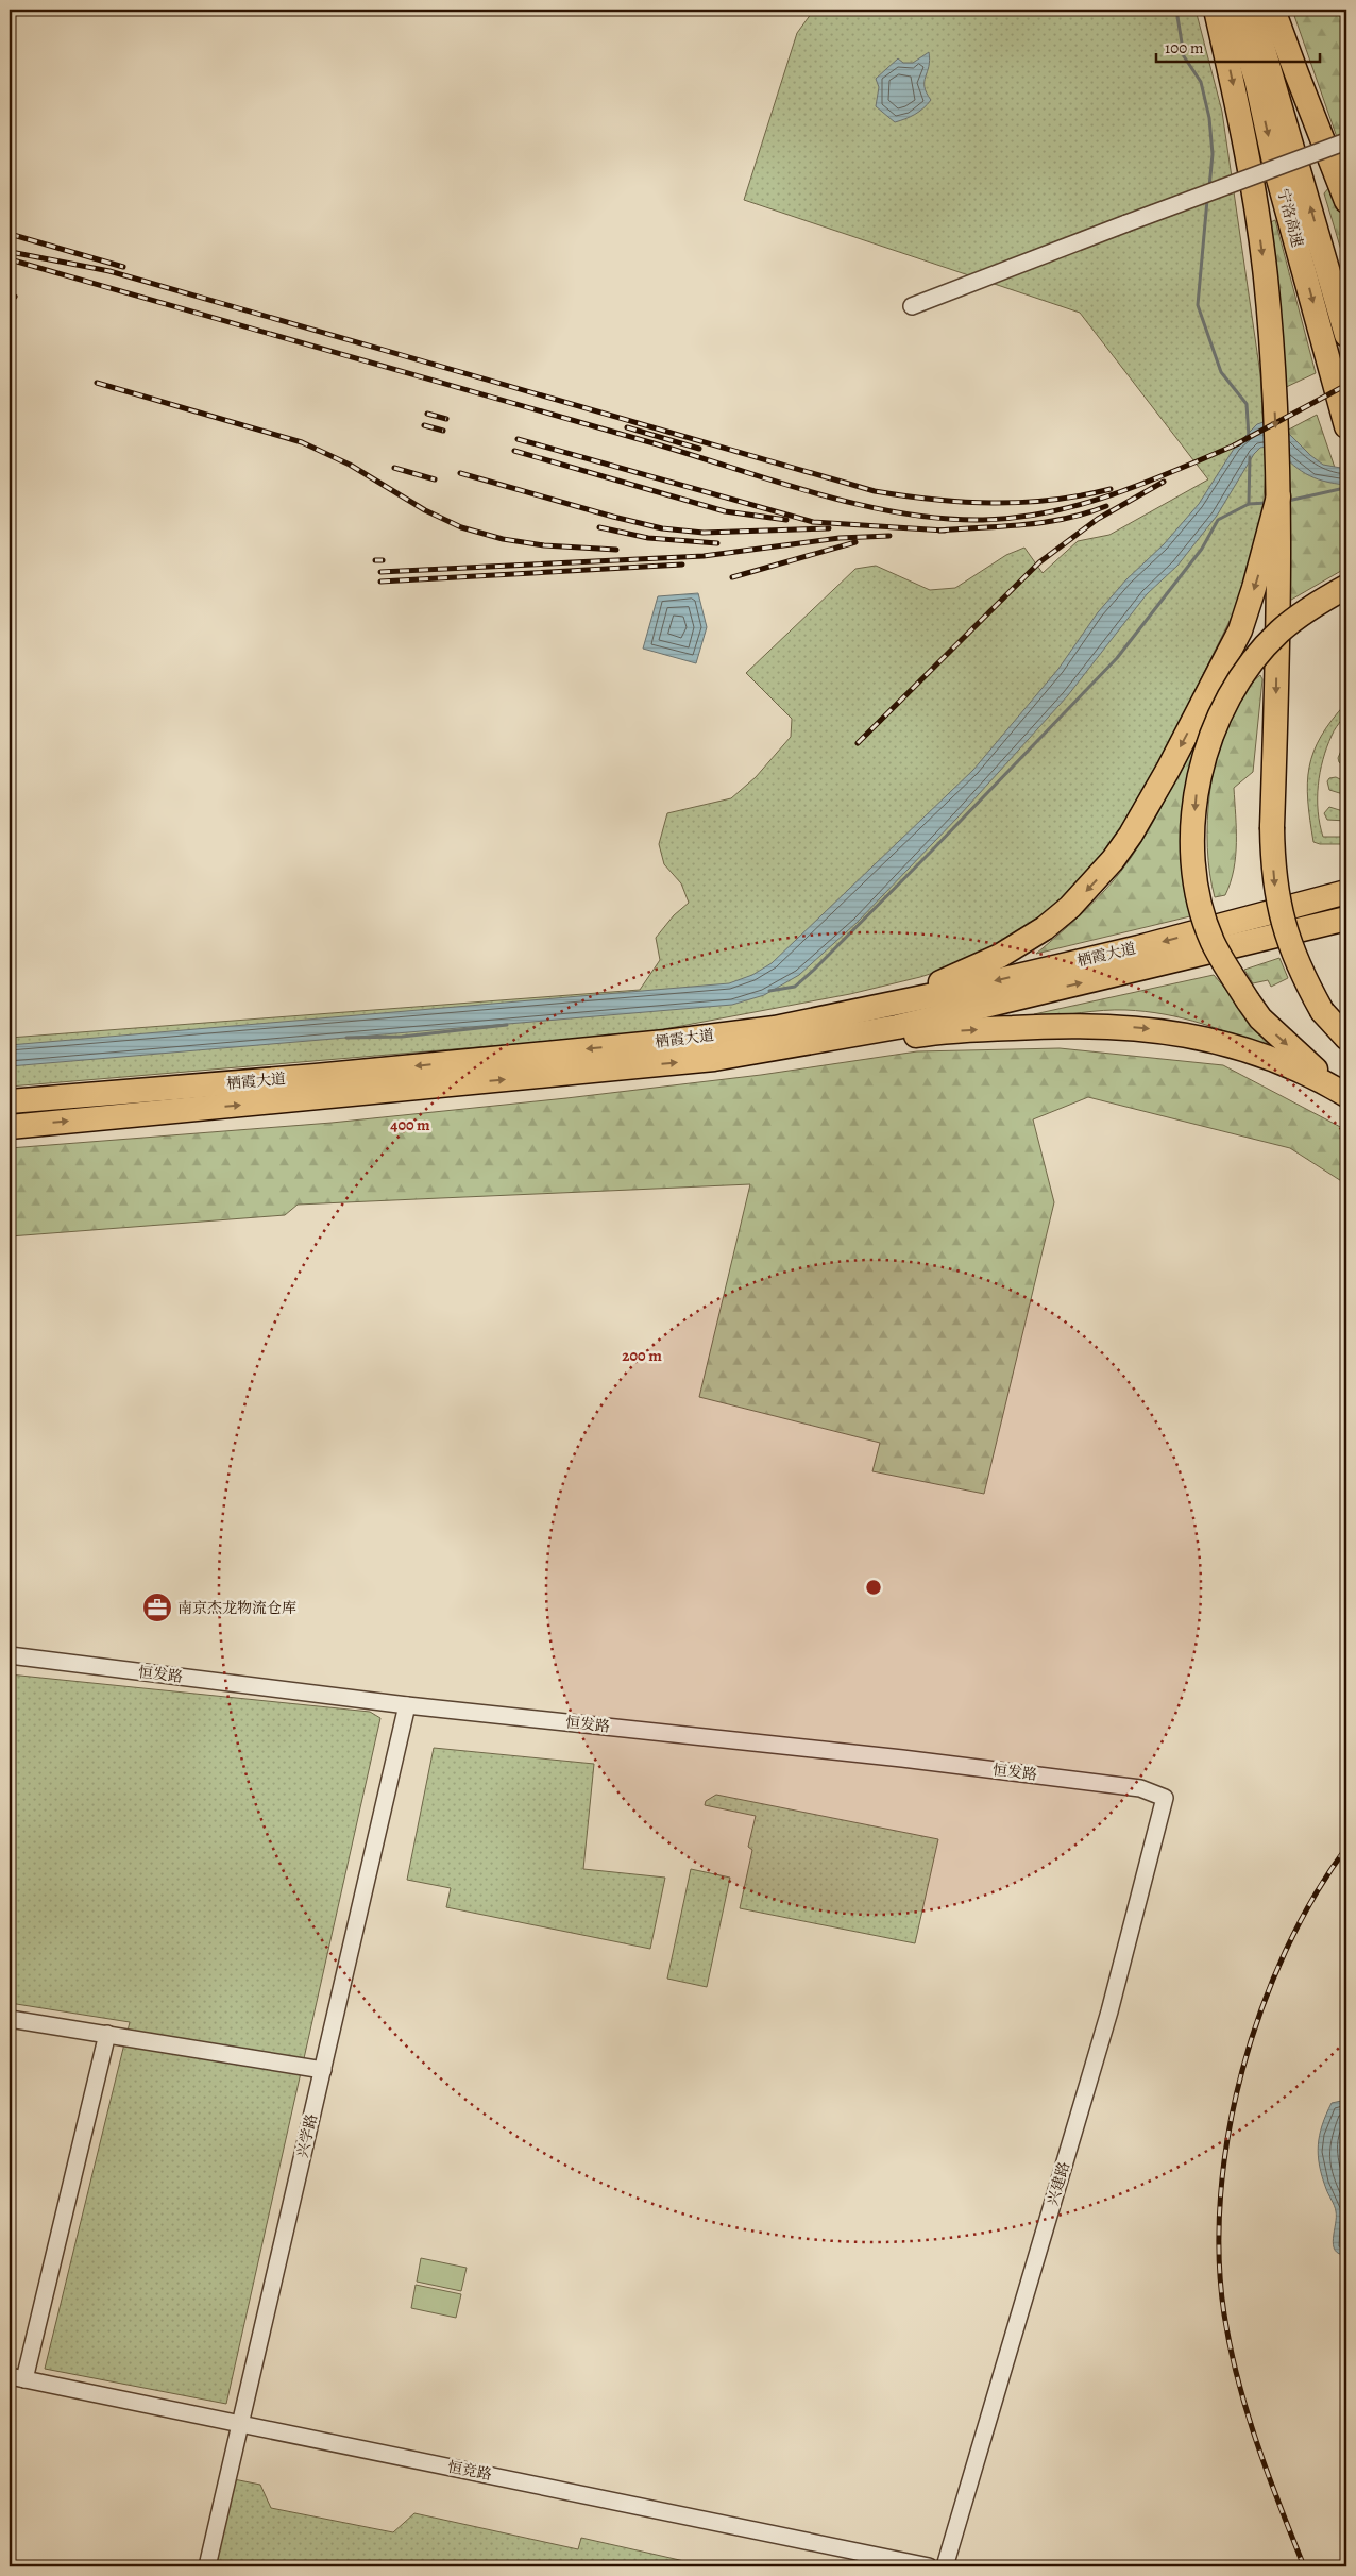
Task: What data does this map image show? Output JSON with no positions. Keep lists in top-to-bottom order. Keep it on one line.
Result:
{"streets":{"highway":["宁洛高速","栖霞大道"],"street":["恒发路","兴学路","兴建路","恒竞路"]},"crossings":[["恒发路","兴学路"],["恒发路","兴建路"],["兴学路","恒竞路"]],"places":{"office":["南京杰龙物流仓库"]},"scale_bar":"100 m","rings":["400 m","200 m"]}
